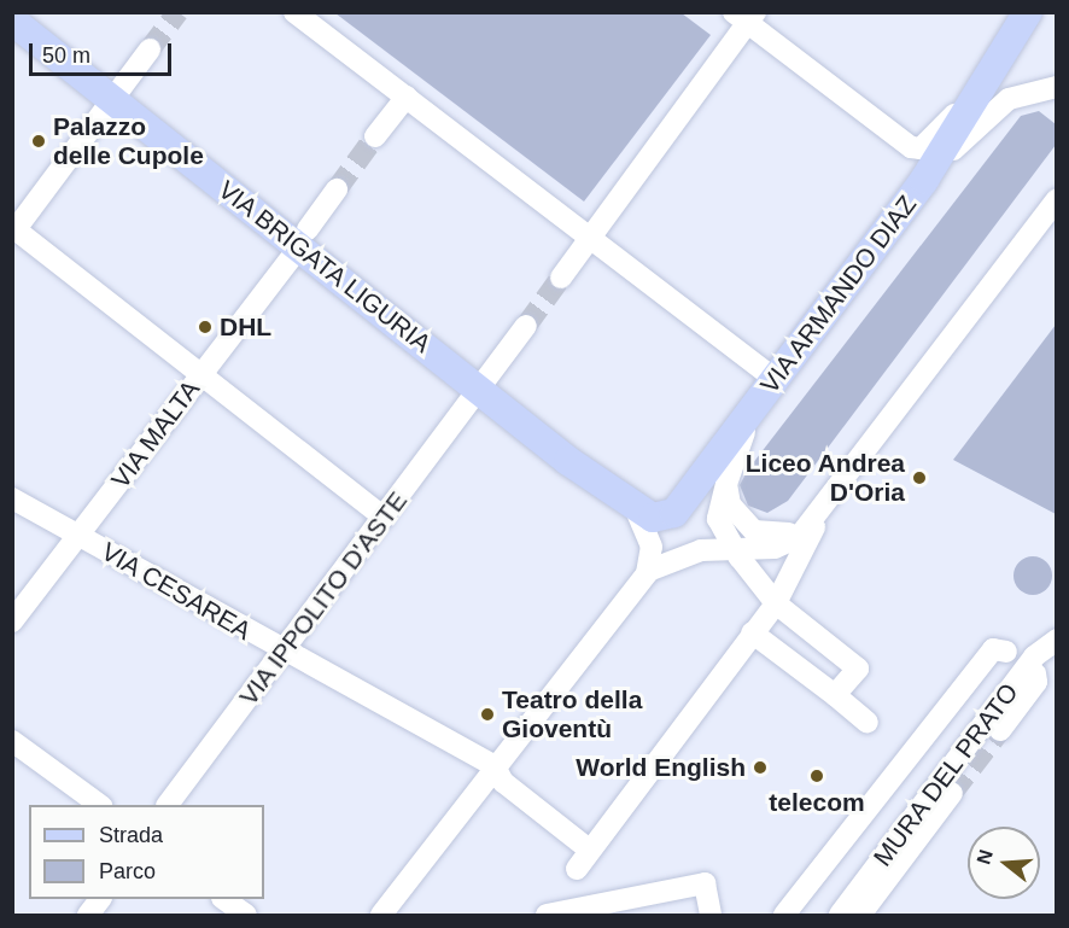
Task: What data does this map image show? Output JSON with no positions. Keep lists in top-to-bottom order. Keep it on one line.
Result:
{"streets":{"main road":["VIA BRIGATA LIGURIA","VIA ARMANDO DIAZ"],"street":["VIA MALTA","VIA CESAREA","VIA IPPOLITO D'ASTE","MURA DEL PRATO"]},"crossings":[["VIA BRIGATA LIGURIA","VIA ARMANDO DIAZ"],["VIA BRIGATA LIGURIA","VIA MALTA"],["VIA BRIGATA LIGURIA","VIA IPPOLITO D'ASTE"],["VIA MALTA","VIA CESAREA"],["VIA CESAREA","VIA IPPOLITO D'ASTE"]],"places":["Palazzo delle Cupole","DHL","Liceo Andrea D'Oria","Teatro della Gioventù","World English","telecom"],"legend":["Strada","Parco"],"scale_bar":"50 m","north":"left"}
